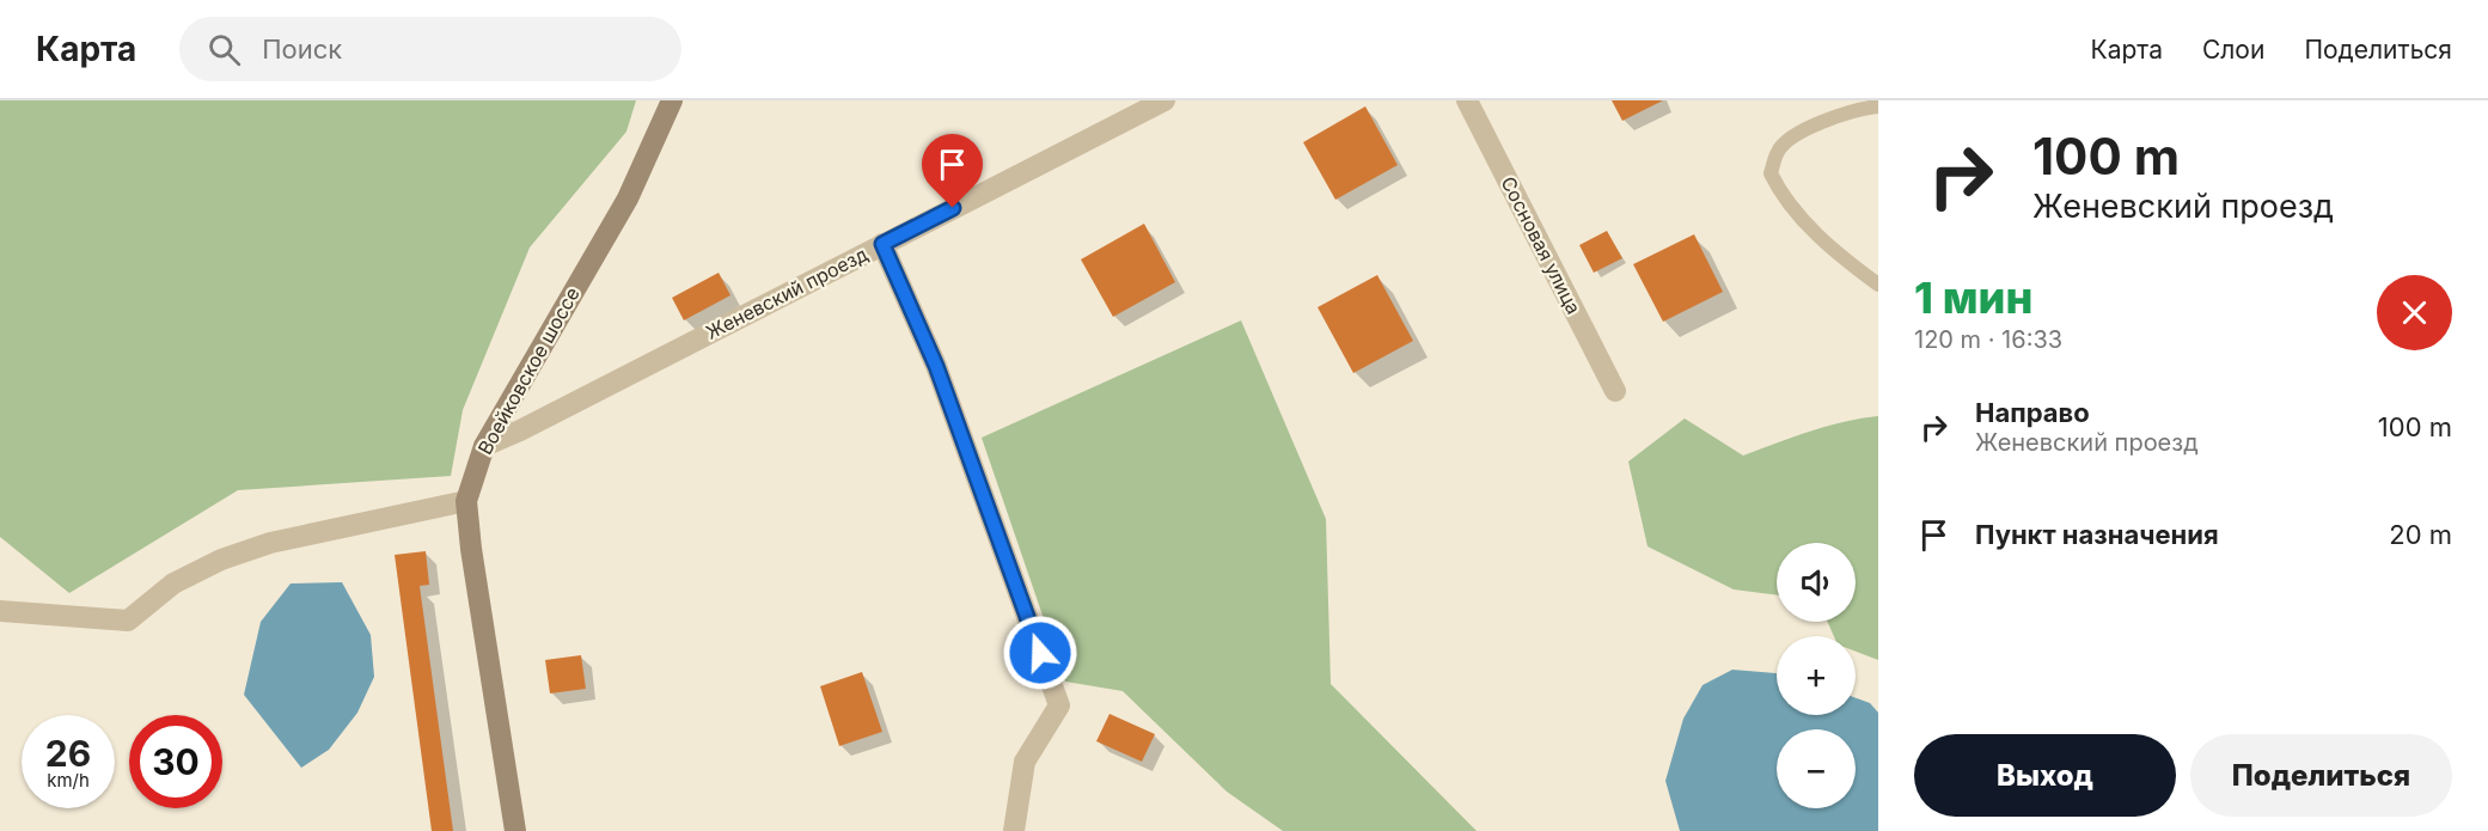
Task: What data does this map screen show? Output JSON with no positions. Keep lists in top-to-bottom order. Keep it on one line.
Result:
{"streets":{"street":["Сосновая улица","Женевский проезд","Воейковское шоссе"]},"crossings":[["Женевский проезд","Воейковское шоссе"]],"page":{"header":"Карта","search":"Поиск","nav":["Карта","Слои","Поделиться"],"turn":["100 m","Женевский проезд"],"heading":["1 мин","120 m · 16:33"],"list":[{"name":"Направо","note":"Женевский проезд","value":"100 m"},{"name":"Пункт назначения","value":"20 m"}],"map_buttons":["+","−"],"speed":"26 km/h","limit":"30","buttons":["Выход","Поделиться"]}}
